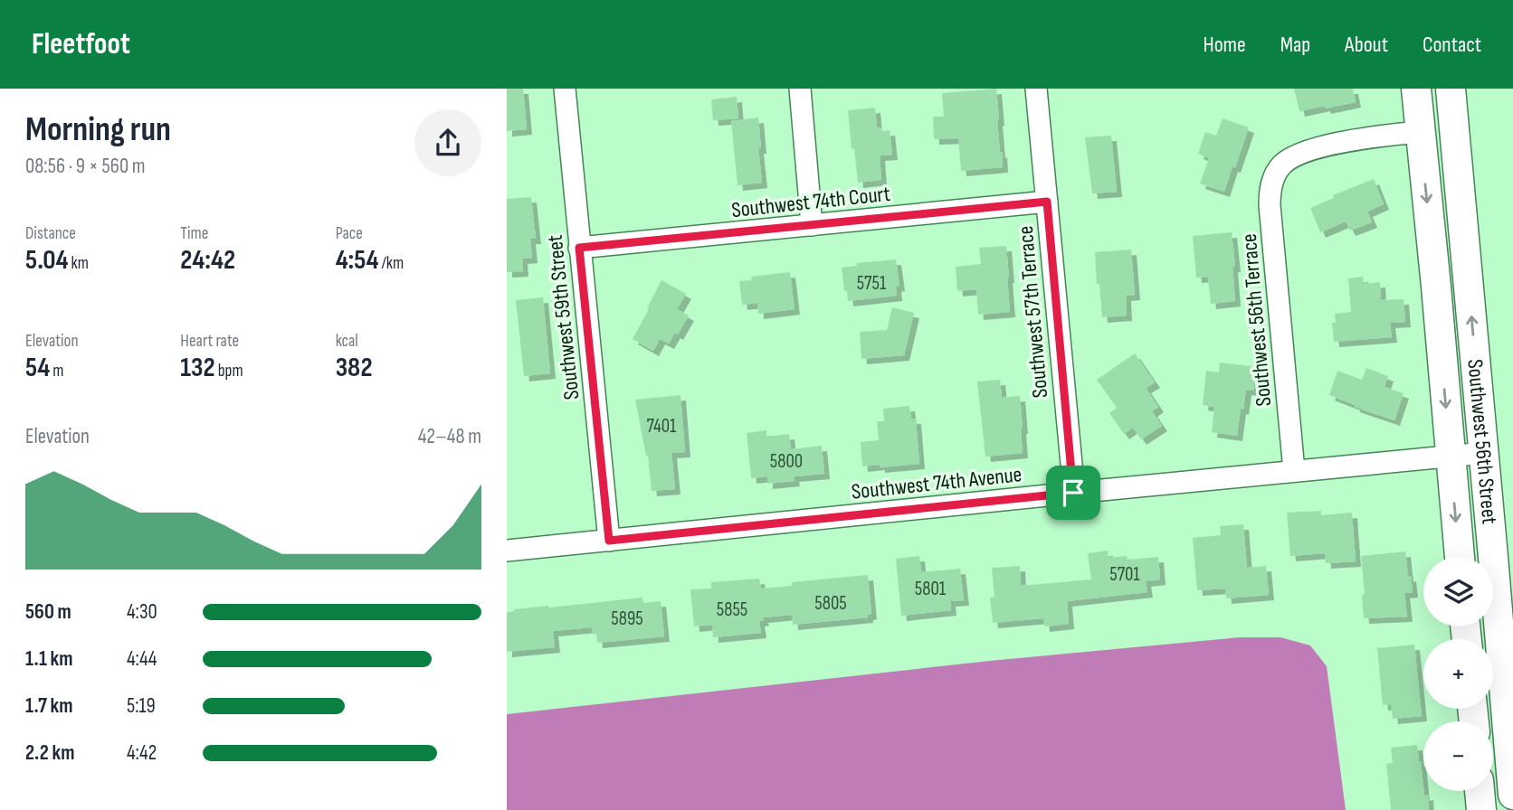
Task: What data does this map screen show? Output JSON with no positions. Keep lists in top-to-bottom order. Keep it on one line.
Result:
{"streets":{"main road":["Southwest 56th Street"],"street":["Southwest 74th Court","Southwest 57th Terrace","Southwest 59th Street","Southwest 56th Terrace","Southwest 74th Avenue"]},"crossings":[["Southwest 74th Court","Southwest 57th Terrace"],["Southwest 74th Court","Southwest 59th Street"],["Southwest 57th Terrace","Southwest 74th Avenue"],["Southwest 59th Street","Southwest 74th Avenue"],["Southwest 56th Terrace","Southwest 56th Street"],["Southwest 56th Terrace","Southwest 74th Avenue"],["Southwest 56th Street","Southwest 74th Avenue"]],"house_numbers":["5751","7401","5800","5701","5801","5805","5855","5895"],"page":{"header":"Fleetfoot","nav":["Home","Map","About","Contact"],"heading":["Morning run","08:56 · 9 × 560 m"],"stats":[["Distance","5.04 km"],["Time","24:42"],["Pace","4:54 /km"],["Elevation","54 m"],["Heart rate","132 bpm"],["kcal","382"]],"chart":["Elevation","42–48 m"],"map_buttons":["+","−"],"list":[{"name":"560 m","note":"4:30"},{"name":"1.1 km","note":"4:44"},{"name":"1.7 km","note":"5:19"},{"name":"2.2 km","note":"4:42"}]}}
